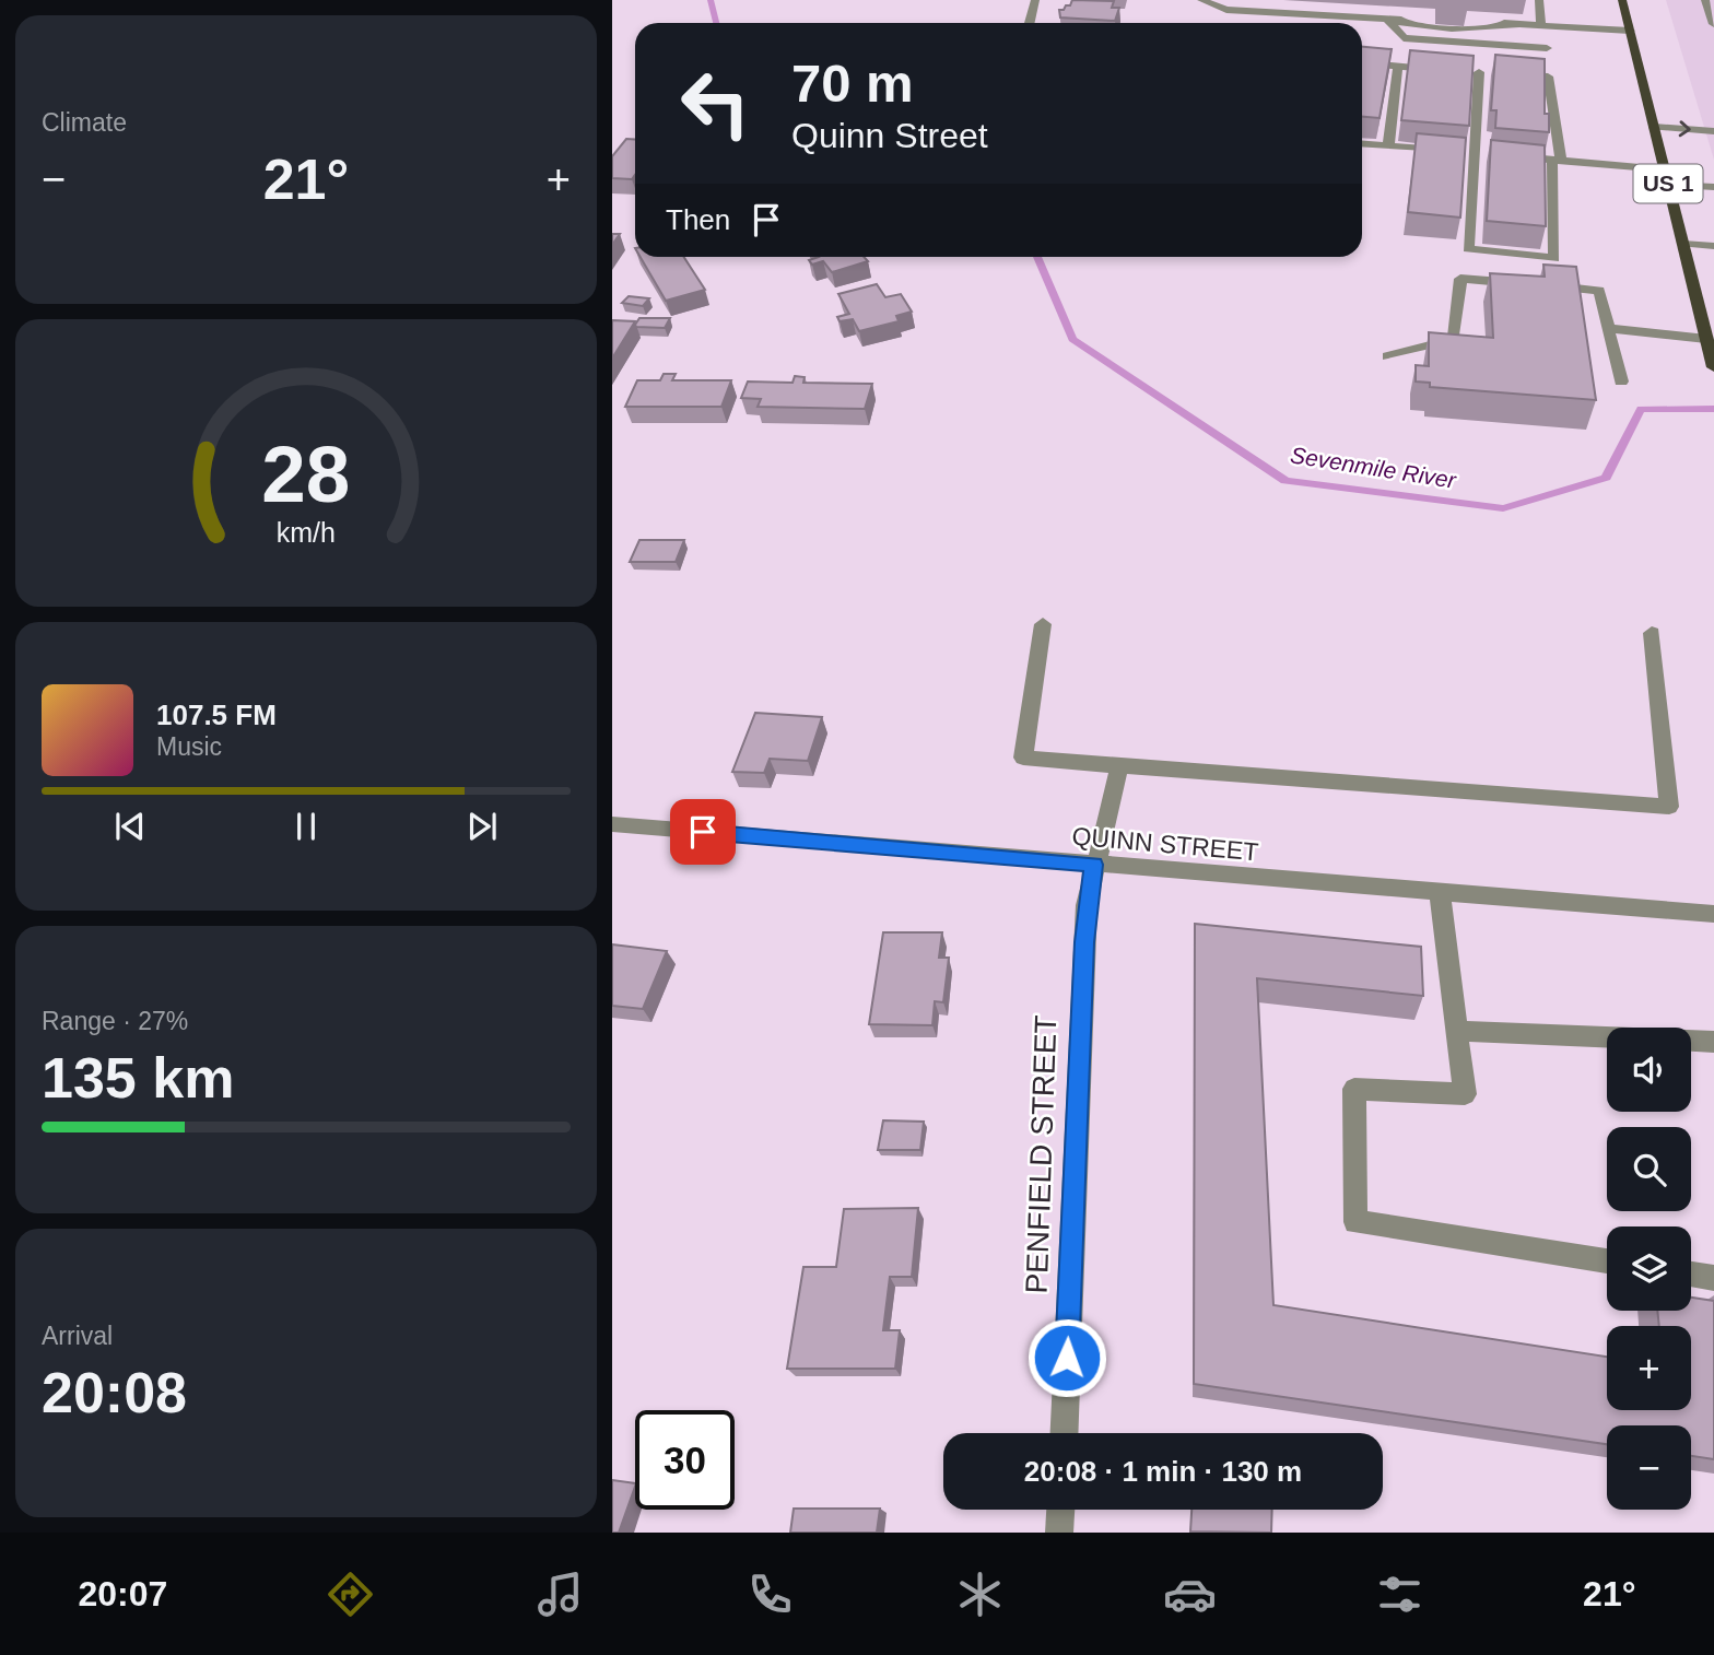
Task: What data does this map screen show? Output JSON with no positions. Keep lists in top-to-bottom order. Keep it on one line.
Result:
{"streets":{"main road":["US 1"],"street":["QUINN STREET","PENFIELD STREET"]},"crossings":[["QUINN STREET","PENFIELD STREET"]],"water":["Sevenmile River"],"page":{"tile":["Climate",["Range · 27%","135 km"],["Arrival","20:08"]],"turn":["70 m","Quinn Street"],"heat":["−","21°","+"],"then":"Then","song":["107.5 FM","Music"],"map_buttons":["+","−"],"limit":"30","trip":"20:08 · 1 min · 130 m","tabs":["20:07","21°"],"gauge":["28","km/h"]}}
